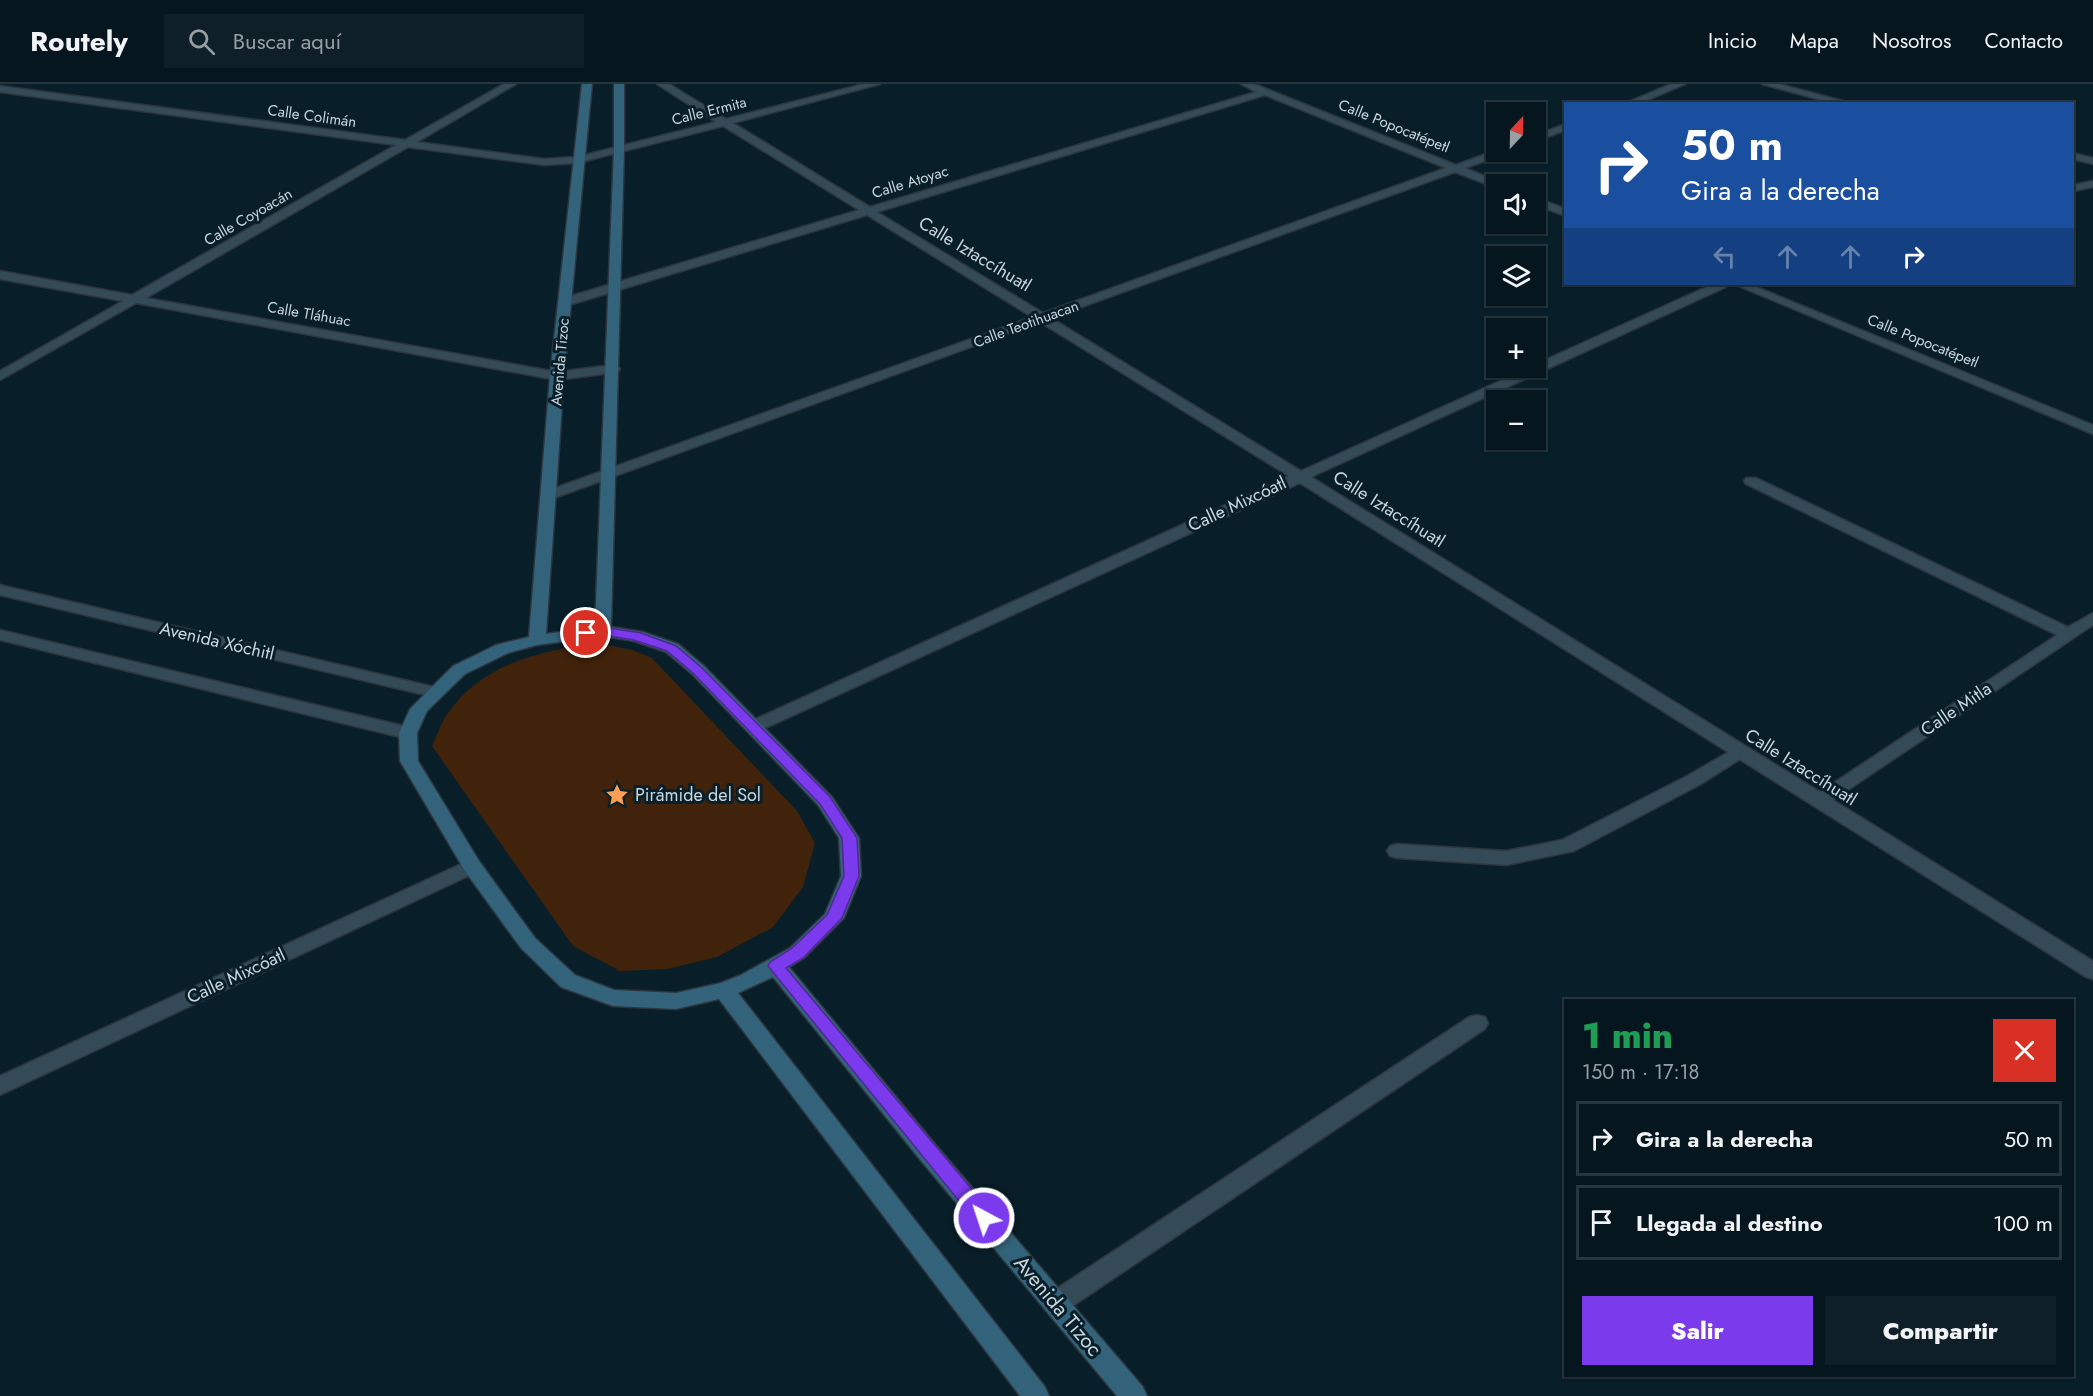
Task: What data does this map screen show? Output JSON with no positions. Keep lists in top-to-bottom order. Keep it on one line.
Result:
{"streets":{"main road":["Avenida Tizoc"],"street":["Calle Ermita","Calle Colimán","Calle Popocatépetl","Calle Atoyac","Calle Coyoacán","Calle Iztaccíhuatl","Calle Tláhuac","Calle Teotihuacan","Calle Mixcóatl","Avenida Xóchitl","Calle Mitla"]},"crossings":[["Calle Ermita","Calle Colimán"],["Calle Ermita","Calle Iztaccíhuatl"],["Calle Colimán","Calle Coyoacán"],["Calle Colimán","Avenida Tizoc"],["Calle Popocatépetl","Calle Atoyac"],["Calle Popocatépetl","Calle Teotihuacan"],["Calle Atoyac","Calle Iztaccíhuatl"],["Calle Atoyac","Avenida Tizoc"],["Calle Coyoacán","Calle Tláhuac"],["Calle Iztaccíhuatl","Calle Teotihuacan"],["Calle Iztaccíhuatl","Calle Mixcóatl"],["Calle Iztaccíhuatl","Calle Mitla"],["Calle Tláhuac","Avenida Tizoc"],["Calle Teotihuacan","Avenida Tizoc"]],"places":{"place":["Pirámide del Sol"]},"north":"top","page":{"header":"Routely","search":"Buscar aquí","nav":["Inicio","Mapa","Nosotros","Contacto"],"map_buttons":["+","−"],"turn":["50 m","Gira a la derecha"],"heading":["1 min","150 m · 17:18"],"list":[{"name":"Gira a la derecha","value":"50 m"},{"name":"Llegada al destino","value":"100 m"}],"buttons":["Salir","Compartir"]}}
